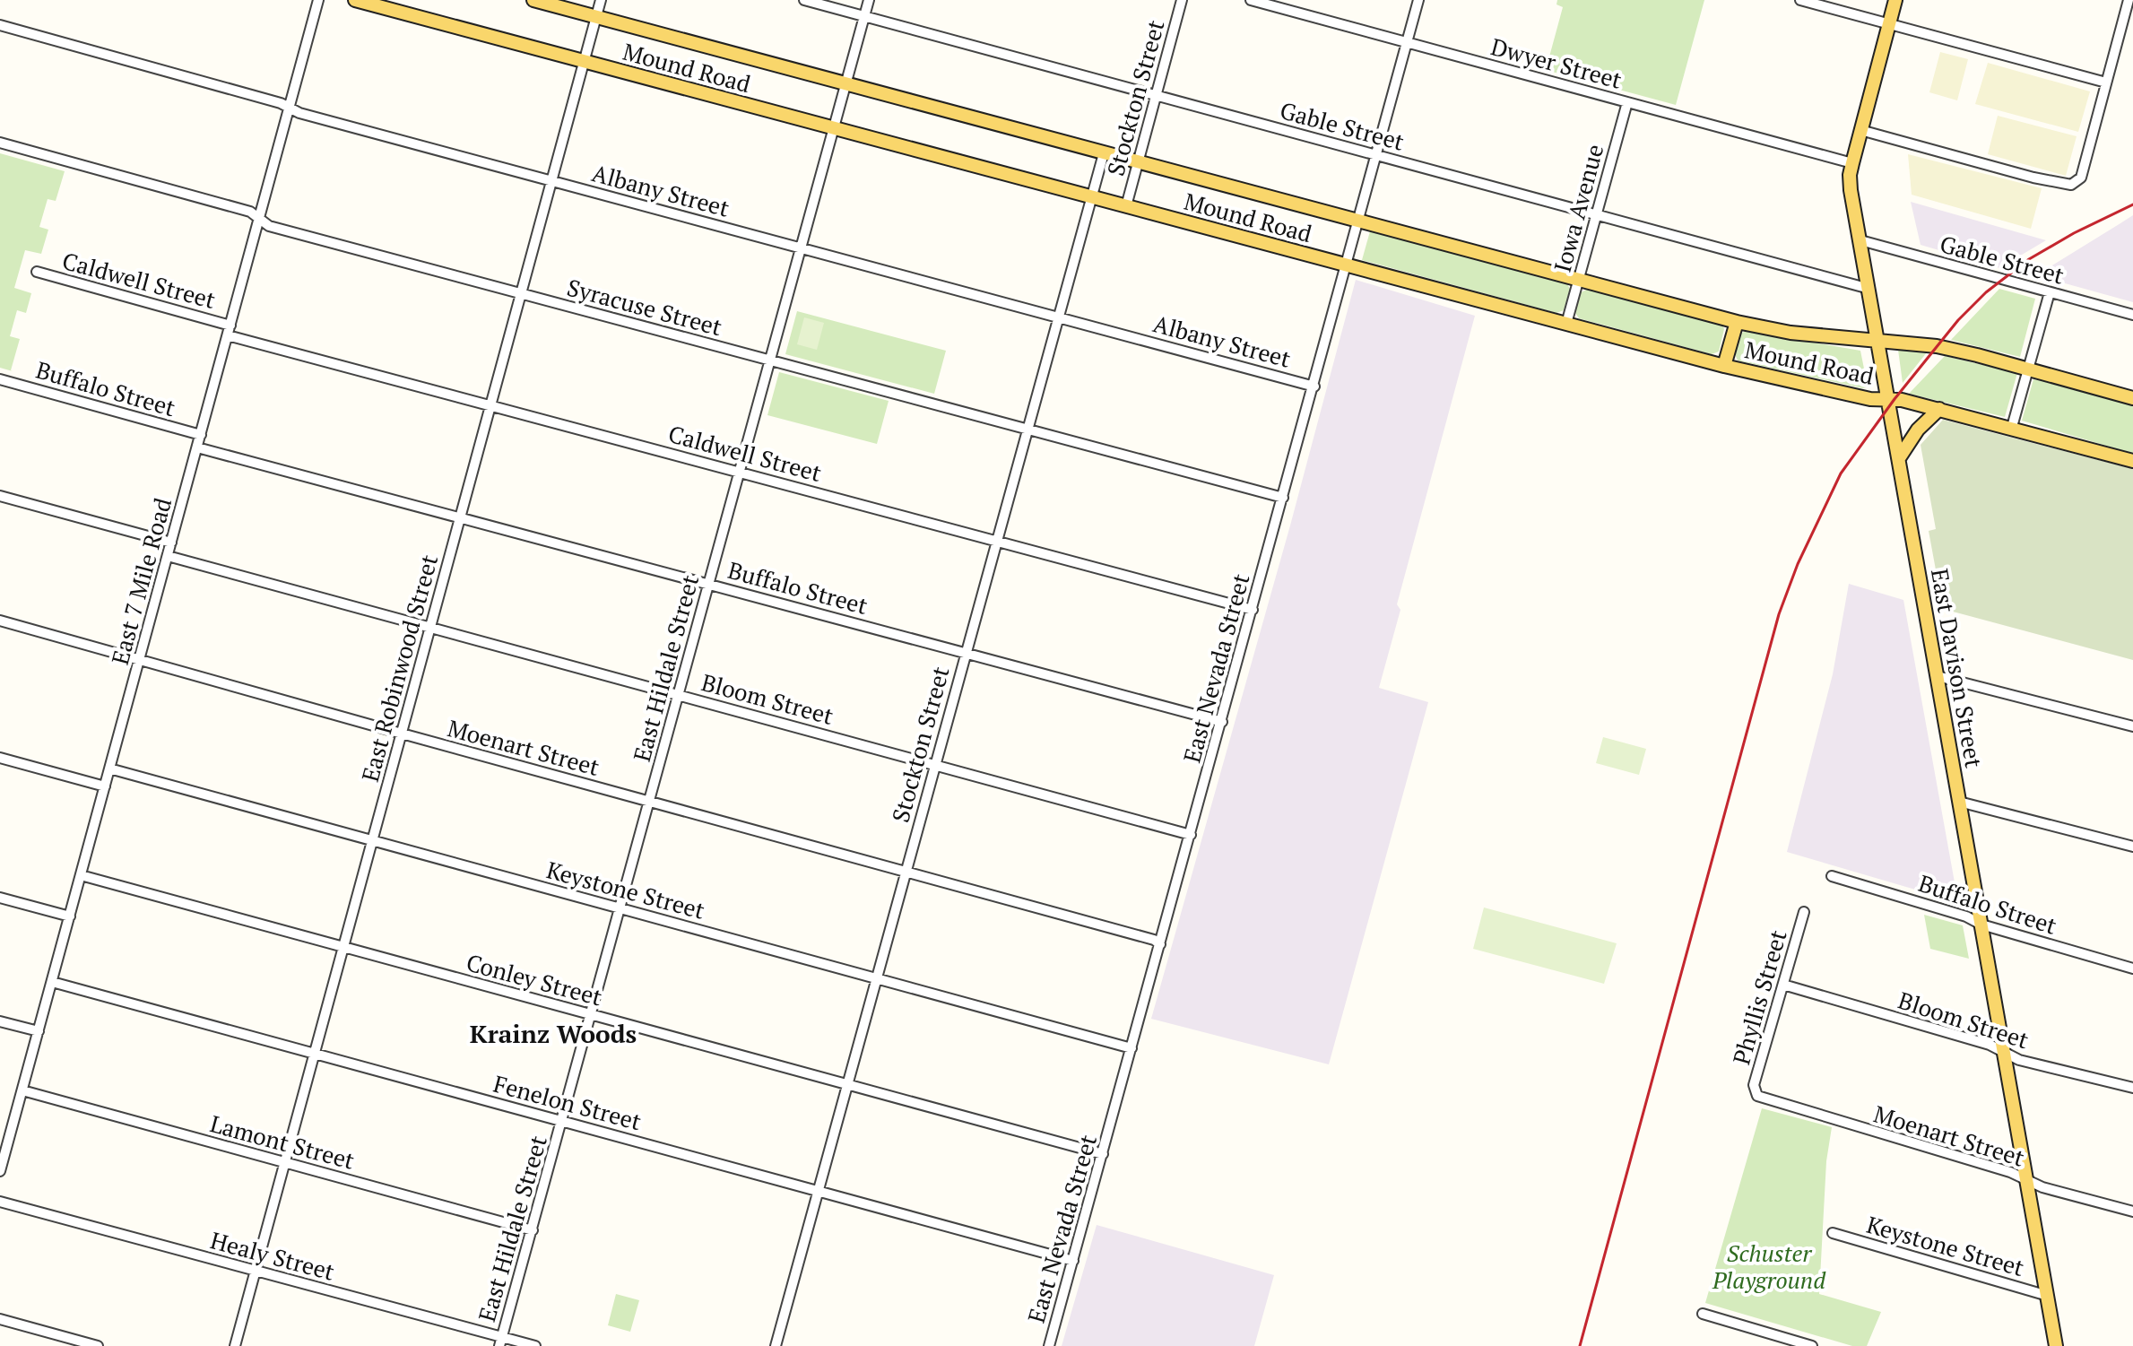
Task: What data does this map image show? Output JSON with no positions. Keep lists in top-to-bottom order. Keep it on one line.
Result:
{"streets":{"main road":["Mound Road","East Davison Street"],"street":["Dwyer Street","Stockton Street","Gable Street","Albany Street","Iowa Avenue","Caldwell Street","Syracuse Street","Buffalo Street","East 7 Mile Road","East Robinwood Street","East Hildale Street","East Nevada Street","Bloom Street","Moenart Street","Keystone Street","Conley Street","Phyllis Street","Fenelon Street","Lamont Street","Healy Street"]},"crossings":[["Dwyer Street","Iowa Avenue"],["Dwyer Street","East Nevada Street"],["Dwyer Street","East Davison Street"],["Mound Road","Stockton Street"],["Mound Road","Iowa Avenue"],["Mound Road","East Robinwood Street"],["Mound Road","East Hildale Street"],["Mound Road","East Nevada Street"],["Mound Road","East Davison Street"],["Stockton Street","Gable Street"],["Stockton Street","Albany Street"],["Stockton Street","Caldwell Street"],["Stockton Street","Syracuse Street"],["Stockton Street","Buffalo Street"],["Stockton Street","Bloom Street"],["Stockton Street","Moenart Street"],["Stockton Street","Keystone Street"],["Stockton Street","Conley Street"],["Stockton Street","Fenelon Street"],["Gable Street","Iowa Avenue"],["Gable Street","East Hildale Street"],["Gable Street","East Nevada Street"],["Gable Street","East Davison Street"],["Albany Street","East 7 Mile Road"],["Albany Street","East Robinwood Street"],["Albany Street","East Hildale Street"],["Albany Street","East Nevada Street"],["Caldwell Street","East 7 Mile Road"],["Caldwell Street","East Robinwood Street"],["Caldwell Street","East Hildale Street"],["Caldwell Street","East Nevada Street"],["Syracuse Street","East 7 Mile Road"],["Syracuse Street","East Robinwood Street"],["Syracuse Street","East Hildale Street"],["Syracuse Street","East Nevada Street"],["Buffalo Street","East 7 Mile Road"],["Buffalo Street","East Robinwood Street"],["Buffalo Street","East Hildale Street"],["Buffalo Street","East Nevada Street"],["Buffalo Street","East Davison Street"],["East 7 Mile Road","Bloom Street"],["East 7 Mile Road","Moenart Street"],["East 7 Mile Road","Keystone Street"],["East 7 Mile Road","Conley Street"],["East 7 Mile Road","Fenelon Street"],["East 7 Mile Road","Lamont Street"],["East Robinwood Street","Bloom Street"],["East Robinwood Street","Moenart Street"],["East Robinwood Street","Keystone Street"],["East Robinwood Street","Conley Street"],["East Robinwood Street","Fenelon Street"],["East Robinwood Street","Lamont Street"],["East Robinwood Street","Healy Street"],["East Hildale Street","Bloom Street"],["East Hildale Street","Moenart Street"],["East Hildale Street","Keystone Street"],["East Hildale Street","Conley Street"],["East Hildale Street","Fenelon Street"],["East Hildale Street","Lamont Street"],["East Hildale Street","Healy Street"],["East Nevada Street","Bloom Street"],["East Nevada Street","Moenart Street"],["East Nevada Street","Keystone Street"],["East Nevada Street","Conley Street"],["East Nevada Street","Fenelon Street"],["East Davison Street","Bloom Street"],["East Davison Street","Moenart Street"],["East Davison Street","Keystone Street"],["Bloom Street","Phyllis Street"],["Moenart Street","Phyllis Street"]],"districts":["Krainz Woods"],"parks":["Schuster Playground"]}
